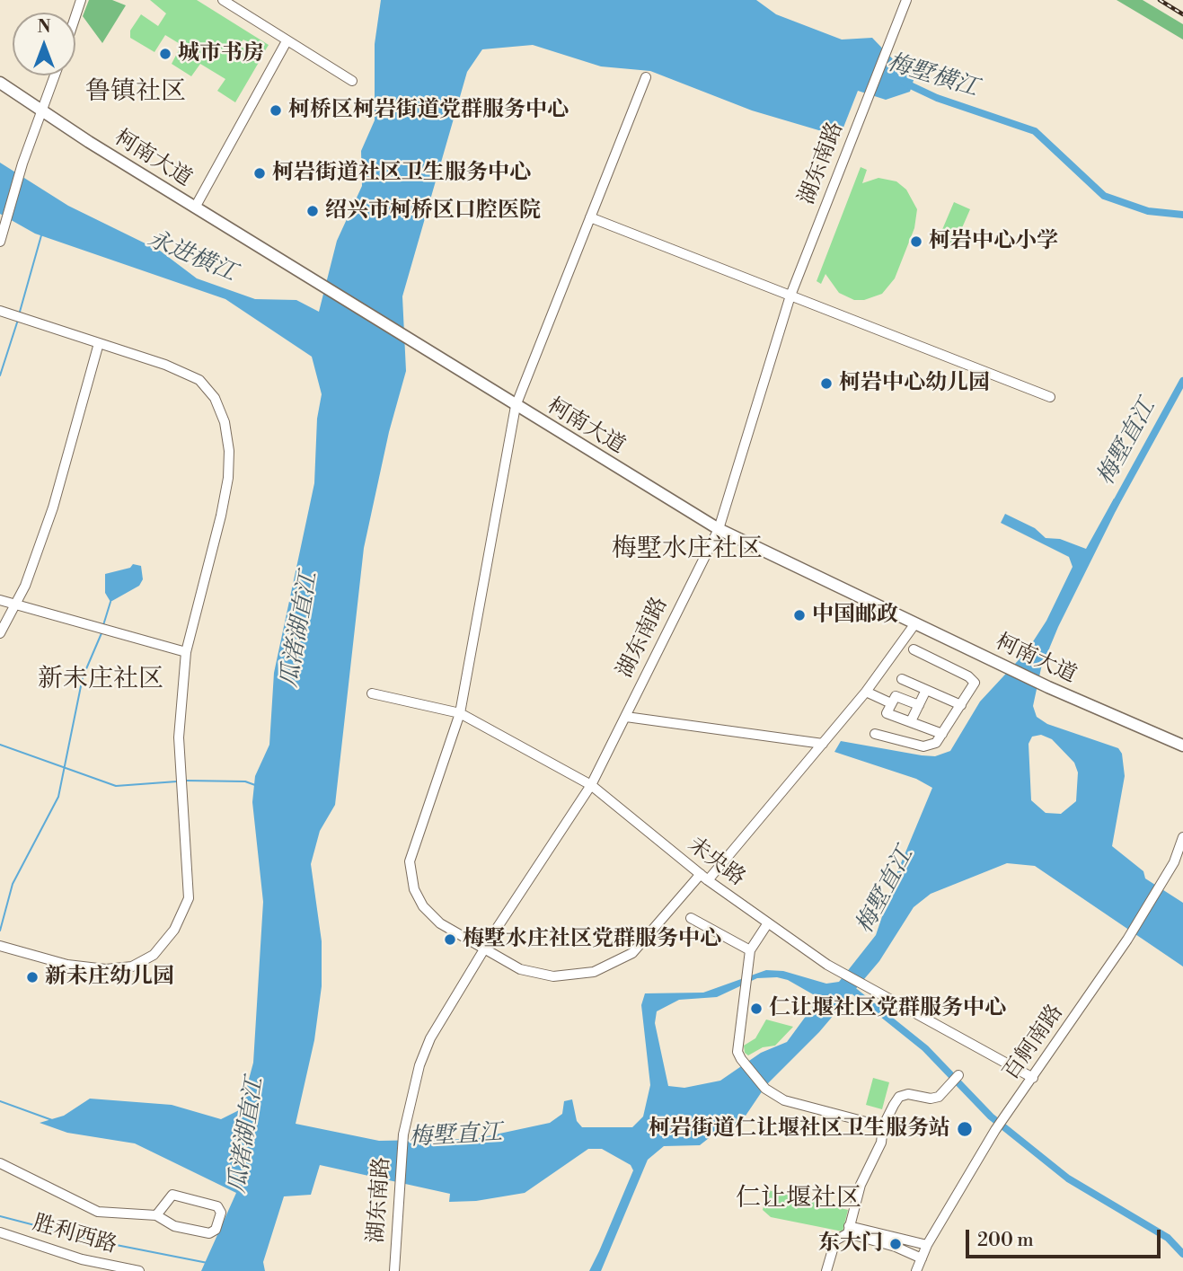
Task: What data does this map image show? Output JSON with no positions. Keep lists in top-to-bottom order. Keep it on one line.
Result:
{"streets":{"main road":["柯南大道"],"street":["湖东南路","未央路","百舸南路","胜利西路"]},"crossings":[["柯南大道","湖东南路"],["湖东南路","未央路"],["未央路","百舸南路"]],"districts":["鲁镇社区","梅墅水庄社区","新未庄社区","仁让堰社区"],"water":["梅墅横江","永进横江","梅墅直江","瓜渚湖直江"],"places":["城市书房","柯桥区柯岩街道党群服务中心","柯岩街道社区卫生服务中心","绍兴市柯桥区口腔医院","柯岩中心小学","柯岩中心幼儿园","中国邮政","梅墅水庄社区党群服务中心","新未庄幼儿园","仁让堰社区党群服务中心","柯岩街道仁让堰社区卫生服务站","东大门"],"scale_bar":"200 m","north":"top"}
